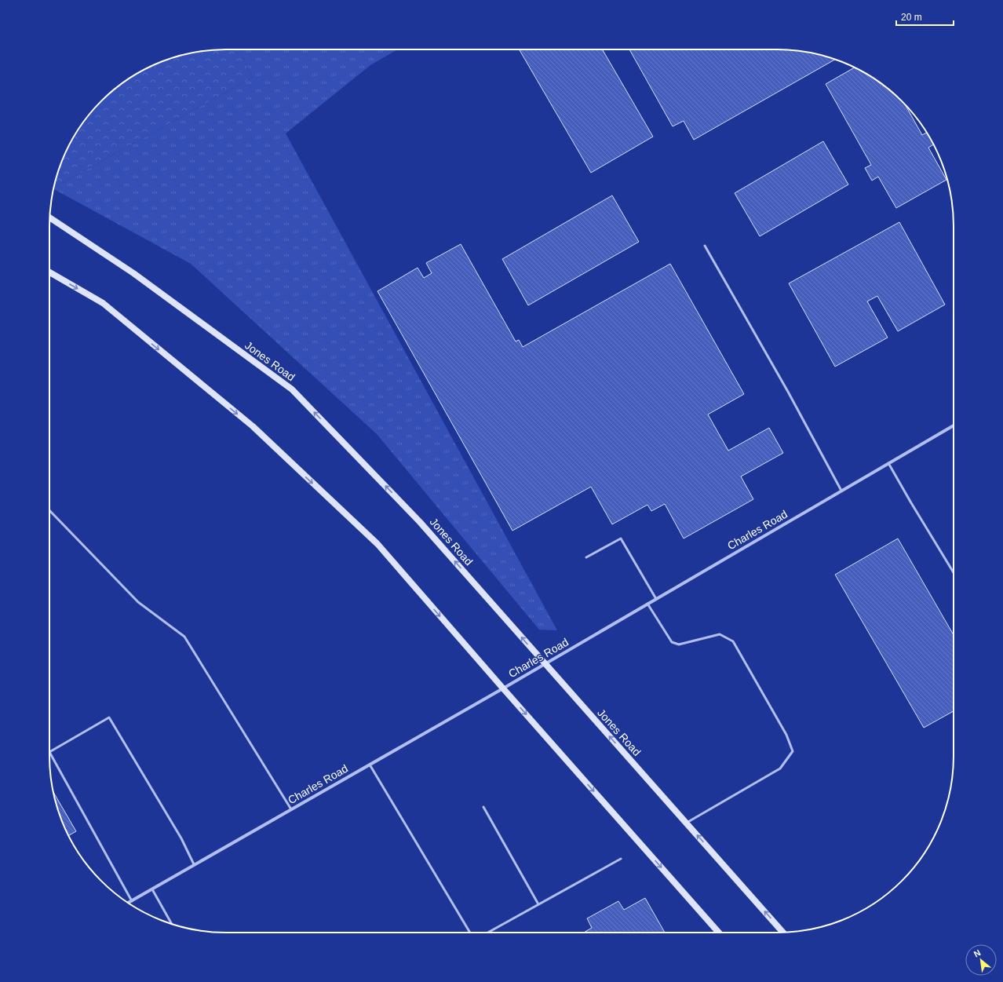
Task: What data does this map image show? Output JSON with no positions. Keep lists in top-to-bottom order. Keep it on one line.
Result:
{"streets":{"main road":["Jones Road"],"street":["Charles Road"]},"crossings":[["Jones Road","Charles Road"]],"scale_bar":"20 m","north":"top left"}
